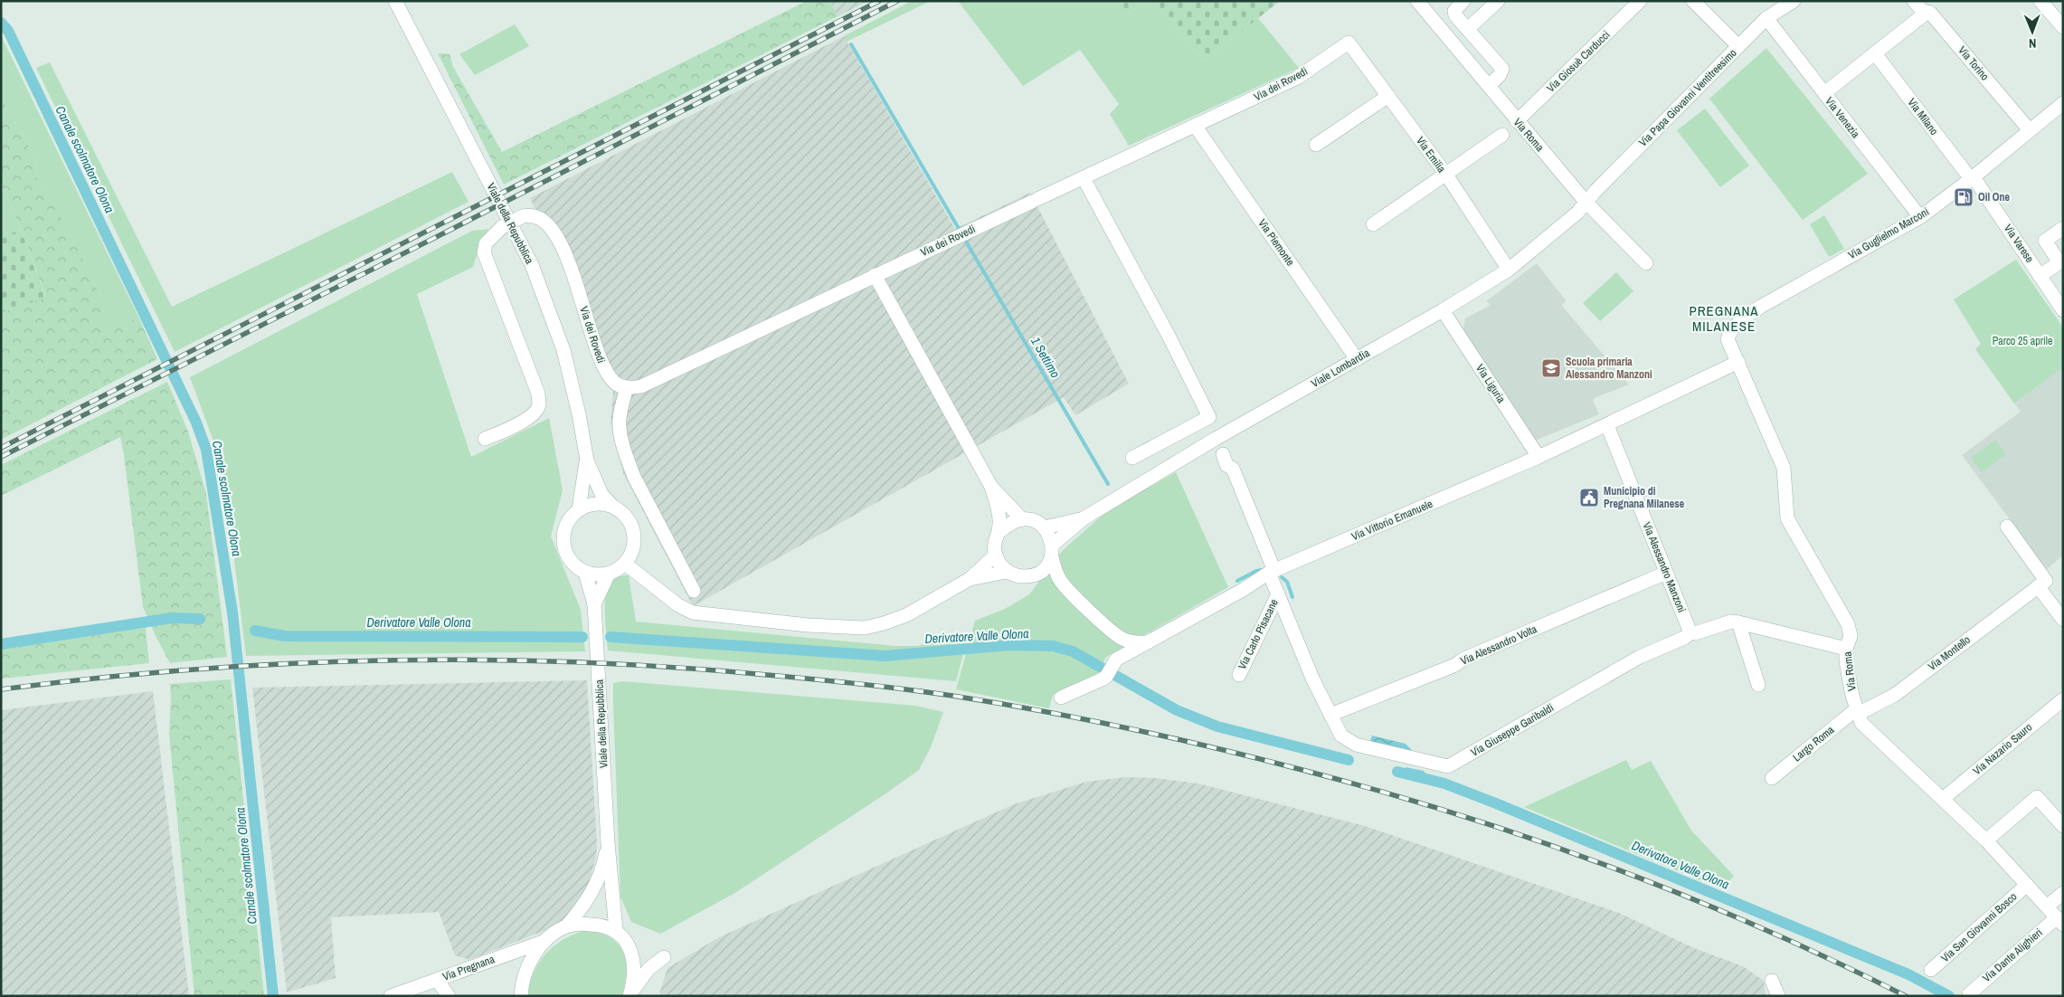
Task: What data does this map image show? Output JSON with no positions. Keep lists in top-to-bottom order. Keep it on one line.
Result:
{"streets":{"street":["Via Giosuè Carducci","Via Torino","Via dei Rovedi","Via Papa Giovanni Ventitreesimo","Via Milano","Via Venezia","Via Roma","Via Emilia","Viale della Repubblica","Via Guglielmo Marconi","Via Piemonte","Via Varese","Viale Lombardia","Via Liguria","Via Vittorio Emanuele","Via Alessandro Manzoni","Via Carlo Pisacane","Via Alessandro Volta","Via Montello","Via Giuseppe Garibaldi","Largo Roma","Via Nazario Sauro","Via San Giovanni Bosco","Via Dante Alighieri","Via Pregnana"]},"crossings":[["Via Giosuè Carducci","Via Roma"],["Via Torino","Via Guglielmo Marconi"],["Via dei Rovedi","Via Emilia"],["Via dei Rovedi","Via Piemonte"],["Via Papa Giovanni Ventitreesimo","Via Venezia"],["Via Papa Giovanni Ventitreesimo","Via Roma"],["Via Papa Giovanni Ventitreesimo","Viale Lombardia"],["Via Milano","Via Guglielmo Marconi"],["Via Milano","Via Varese"],["Via Venezia","Via Guglielmo Marconi"],["Via Roma","Via Guglielmo Marconi"],["Via Roma","Viale Lombardia"],["Via Roma","Via Vittorio Emanuele"],["Via Roma","Via Montello"],["Via Roma","Via Giuseppe Garibaldi"],["Via Roma","Largo Roma"],["Via Roma","Via Nazario Sauro"],["Via Roma","Via San Giovanni Bosco"],["Via Roma","Via Dante Alighieri"],["Via Emilia","Viale Lombardia"],["Viale della Repubblica","Via Pregnana"],["Via Guglielmo Marconi","Via Varese"],["Via Piemonte","Viale Lombardia"],["Viale Lombardia","Via Liguria"],["Via Liguria","Via Vittorio Emanuele"],["Via Vittorio Emanuele","Via Alessandro Manzoni"],["Via Vittorio Emanuele","Via Giuseppe Garibaldi"],["Via Alessandro Manzoni","Via Alessandro Volta"],["Via Alessandro Manzoni","Via Giuseppe Garibaldi"],["Via Carlo Pisacane","Via Giuseppe Garibaldi"],["Via Alessandro Volta","Via Giuseppe Garibaldi"],["Via Montello","Largo Roma"]],"districts":["PREGNANA MILANESE"],"water":["Canale scolmatore Olona","1 Settimo","Derivatore Valle Olona"],"parks":["Parco 25 aprile"],"places":{"fuel station":["Oil One"],"school or university":["Scuola primaria Alessandro Manzoni"],"public building":["Municipio di Pregnana Milanese"]},"north":"bottom"}
